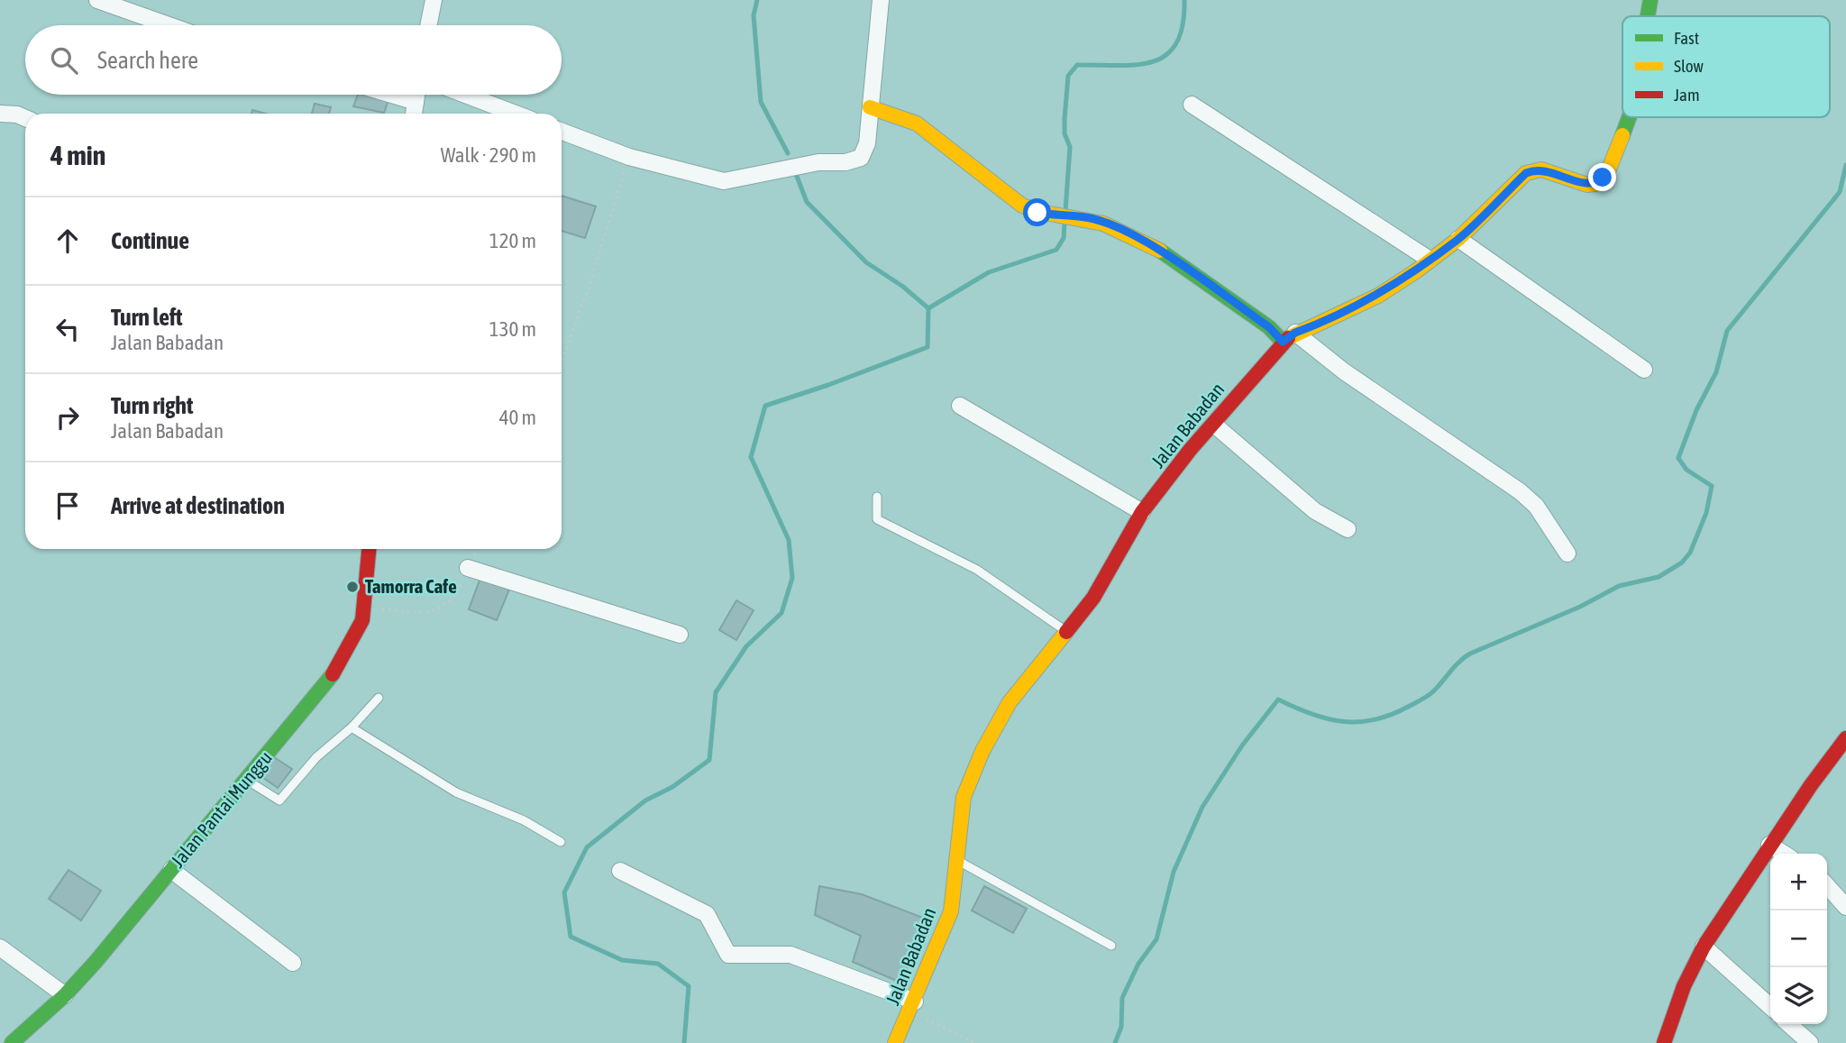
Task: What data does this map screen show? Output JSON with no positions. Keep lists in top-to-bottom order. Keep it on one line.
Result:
{"streets":{"street":["Jalan Babadan","Jalan Pantai Munggu"]},"places":["Tamorra Cafe"],"legend":["Fast","Slow","Jam"],"page":{"search":"Search here","heading":["4 min","Walk · 290 m"],"list":[["Continue","120 m"],["Turn left","Jalan Babadan","130 m"],["Turn right","Jalan Babadan","40 m"],"Arrive at destination"],"map_buttons":["+","−"]}}
